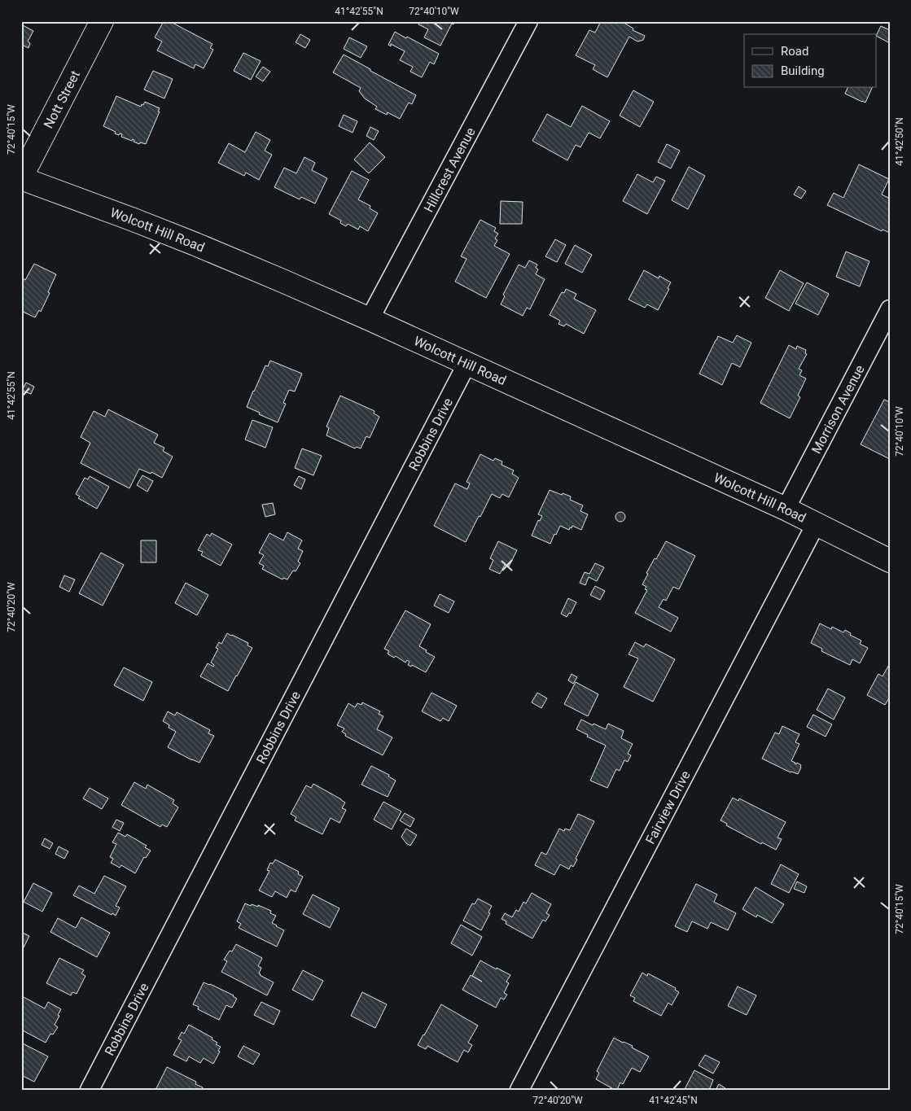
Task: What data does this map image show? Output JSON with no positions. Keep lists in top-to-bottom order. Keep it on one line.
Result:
{"streets":{"street":["Nott Street","Hillcrest Avenue","Wolcott Hill Road","Morrison Avenue","Robbins Drive","Fairview Drive"]},"crossings":[["Nott Street","Wolcott Hill Road"],["Hillcrest Avenue","Wolcott Hill Road"],["Wolcott Hill Road","Morrison Avenue"],["Wolcott Hill Road","Robbins Drive"],["Wolcott Hill Road","Fairview Drive"]],"legend":["Road","Building"],"coordinates":["41°42'55\"N","72°40'10\"W","72°40'15\"W","41°42'50\"N","72°40'20\"W","41°42'45\"N"]}
